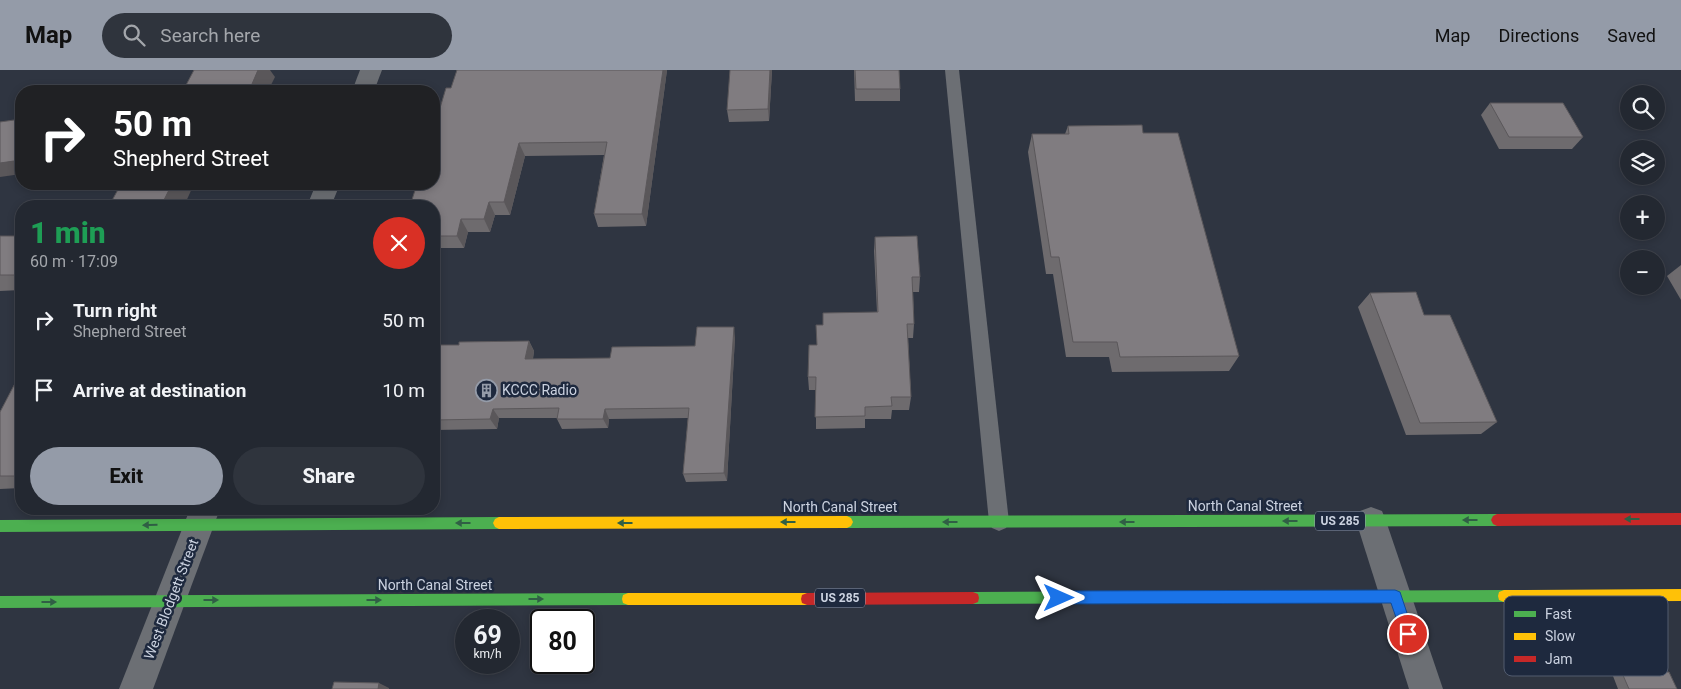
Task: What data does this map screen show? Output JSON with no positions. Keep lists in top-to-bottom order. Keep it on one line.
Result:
{"streets":{"highway":["North Canal Street","US 285"],"street":["West Blodgett Street"]},"crossings":[["North Canal Street","West Blodgett Street"]],"places":{"building":["KCCC Radio"]},"legend":["Fast","Slow","Jam"],"page":{"header":"Map","search":"Search here","nav":["Map","Directions","Saved"],"map_buttons":["+","−"],"turn":["50 m","Shepherd Street"],"heading":["1 min","60 m · 17:09"],"list":[{"name":"Turn right","note":"Shepherd Street","value":"50 m"},{"name":"Arrive at destination","value":"10 m"}],"buttons":["Exit","Share"],"speed":"69 km/h","limit":"80"}}
